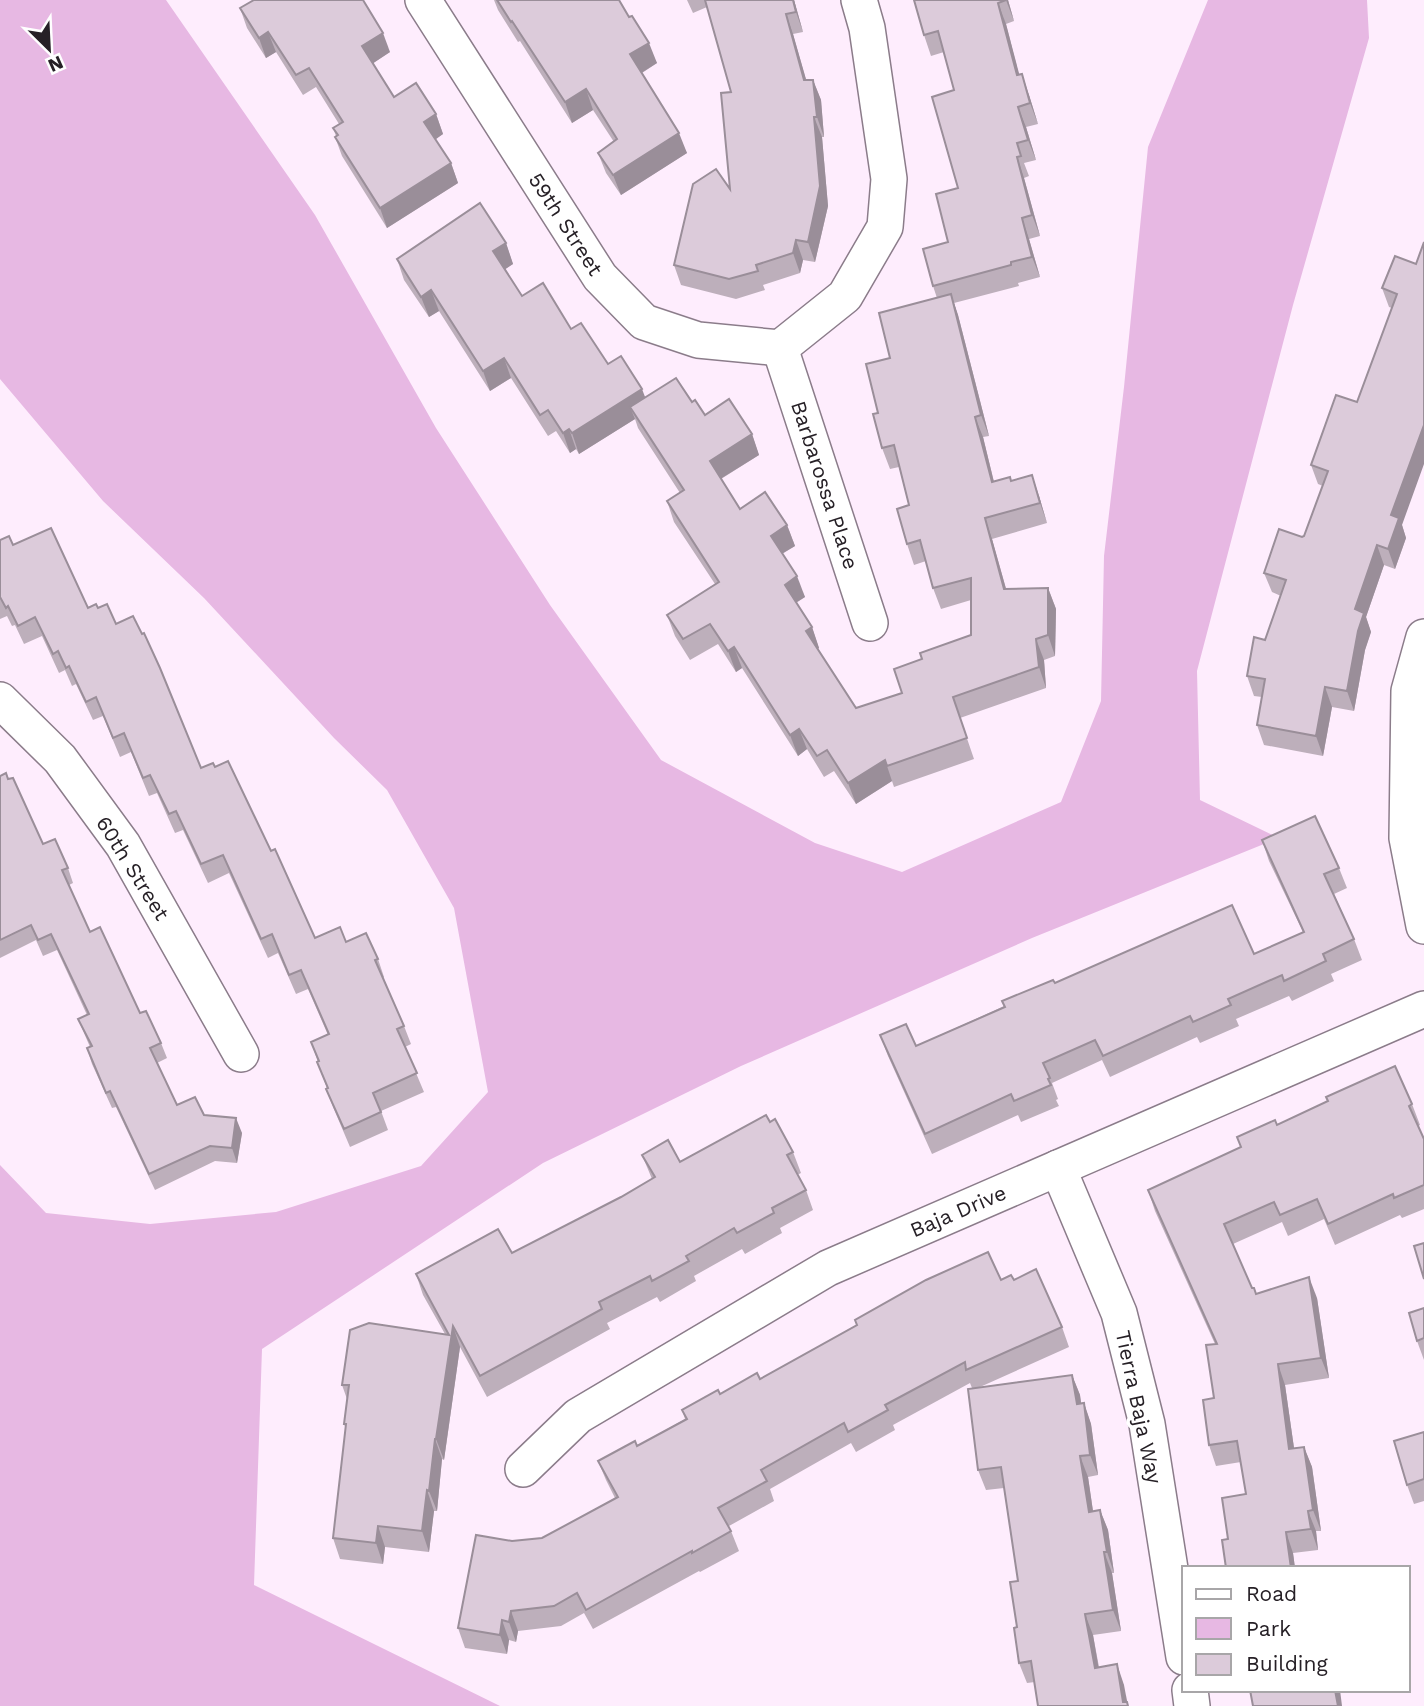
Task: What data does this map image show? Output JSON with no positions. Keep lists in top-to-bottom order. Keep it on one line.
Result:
{"streets":{"street":["59th Street","Barbarossa Place","60th Street","Baja Drive","Tierra Baja Way"]},"crossings":[["59th Street","Barbarossa Place"],["Baja Drive","Tierra Baja Way"]],"legend":["Road","Park","Building"],"north":"bottom right"}
